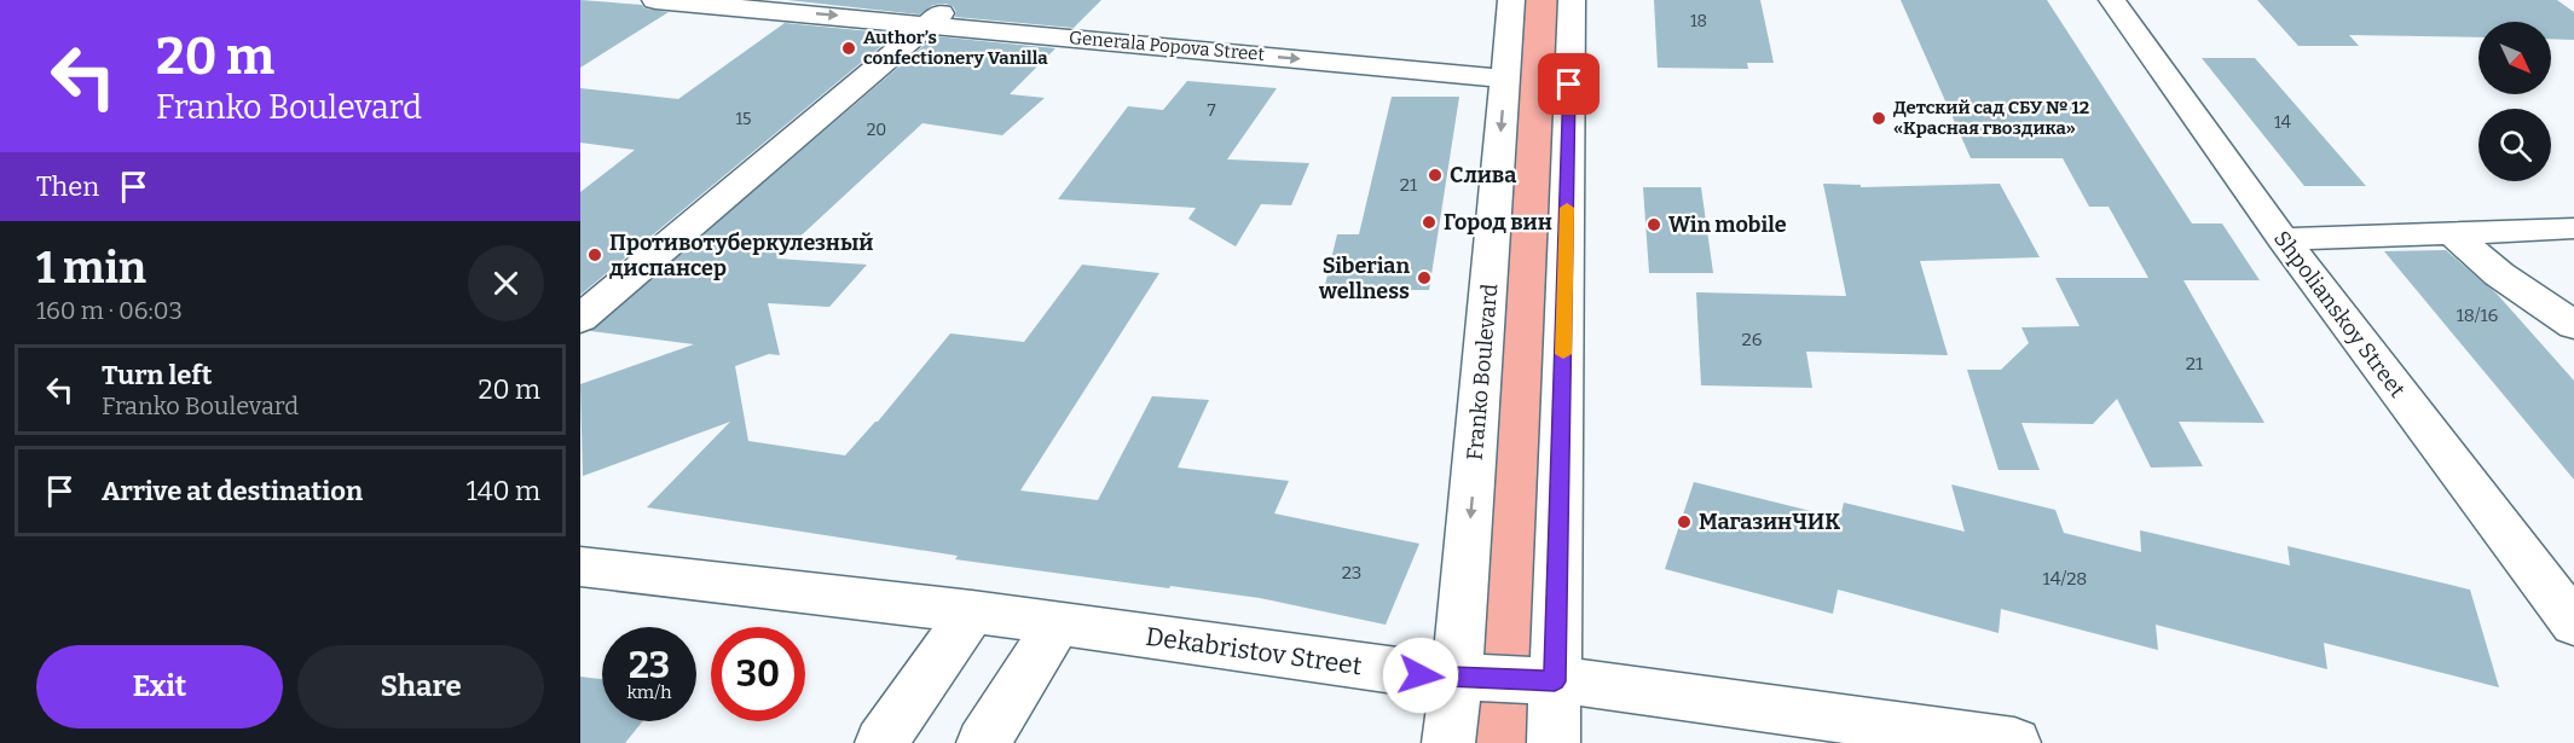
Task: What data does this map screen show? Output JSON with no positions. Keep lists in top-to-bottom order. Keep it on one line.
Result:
{"streets":{"street":["Generala Popova Street","Shpolianskoy Street","Franko Boulevard","Dekabristov Street"]},"crossings":[["Generala Popova Street","Franko Boulevard"],["Franko Boulevard","Dekabristov Street"]],"one_way":["Generala Popova Street"],"places":["Author’s confectionery Vanilla","Детский сад СБУ № 12 «Красная гвоздика»","Слива","Город вин","Win mobile","Противотуберкулезный диспансер","Siberian wellness","МагазинЧИК"],"house_numbers":["18","7","15","14","20","21","18/16","26","21","23","14/28"],"north":"bottom right","page":{"turn":["20 m","Franko Boulevard"],"then":"Then","heading":["1 min","160 m · 06:03"],"list":[{"name":"Turn left","note":"Franko Boulevard","value":"20 m"},{"name":"Arrive at destination","value":"140 m"}],"speed":"23 km/h","limit":"30","buttons":["Exit","Share"]}}
